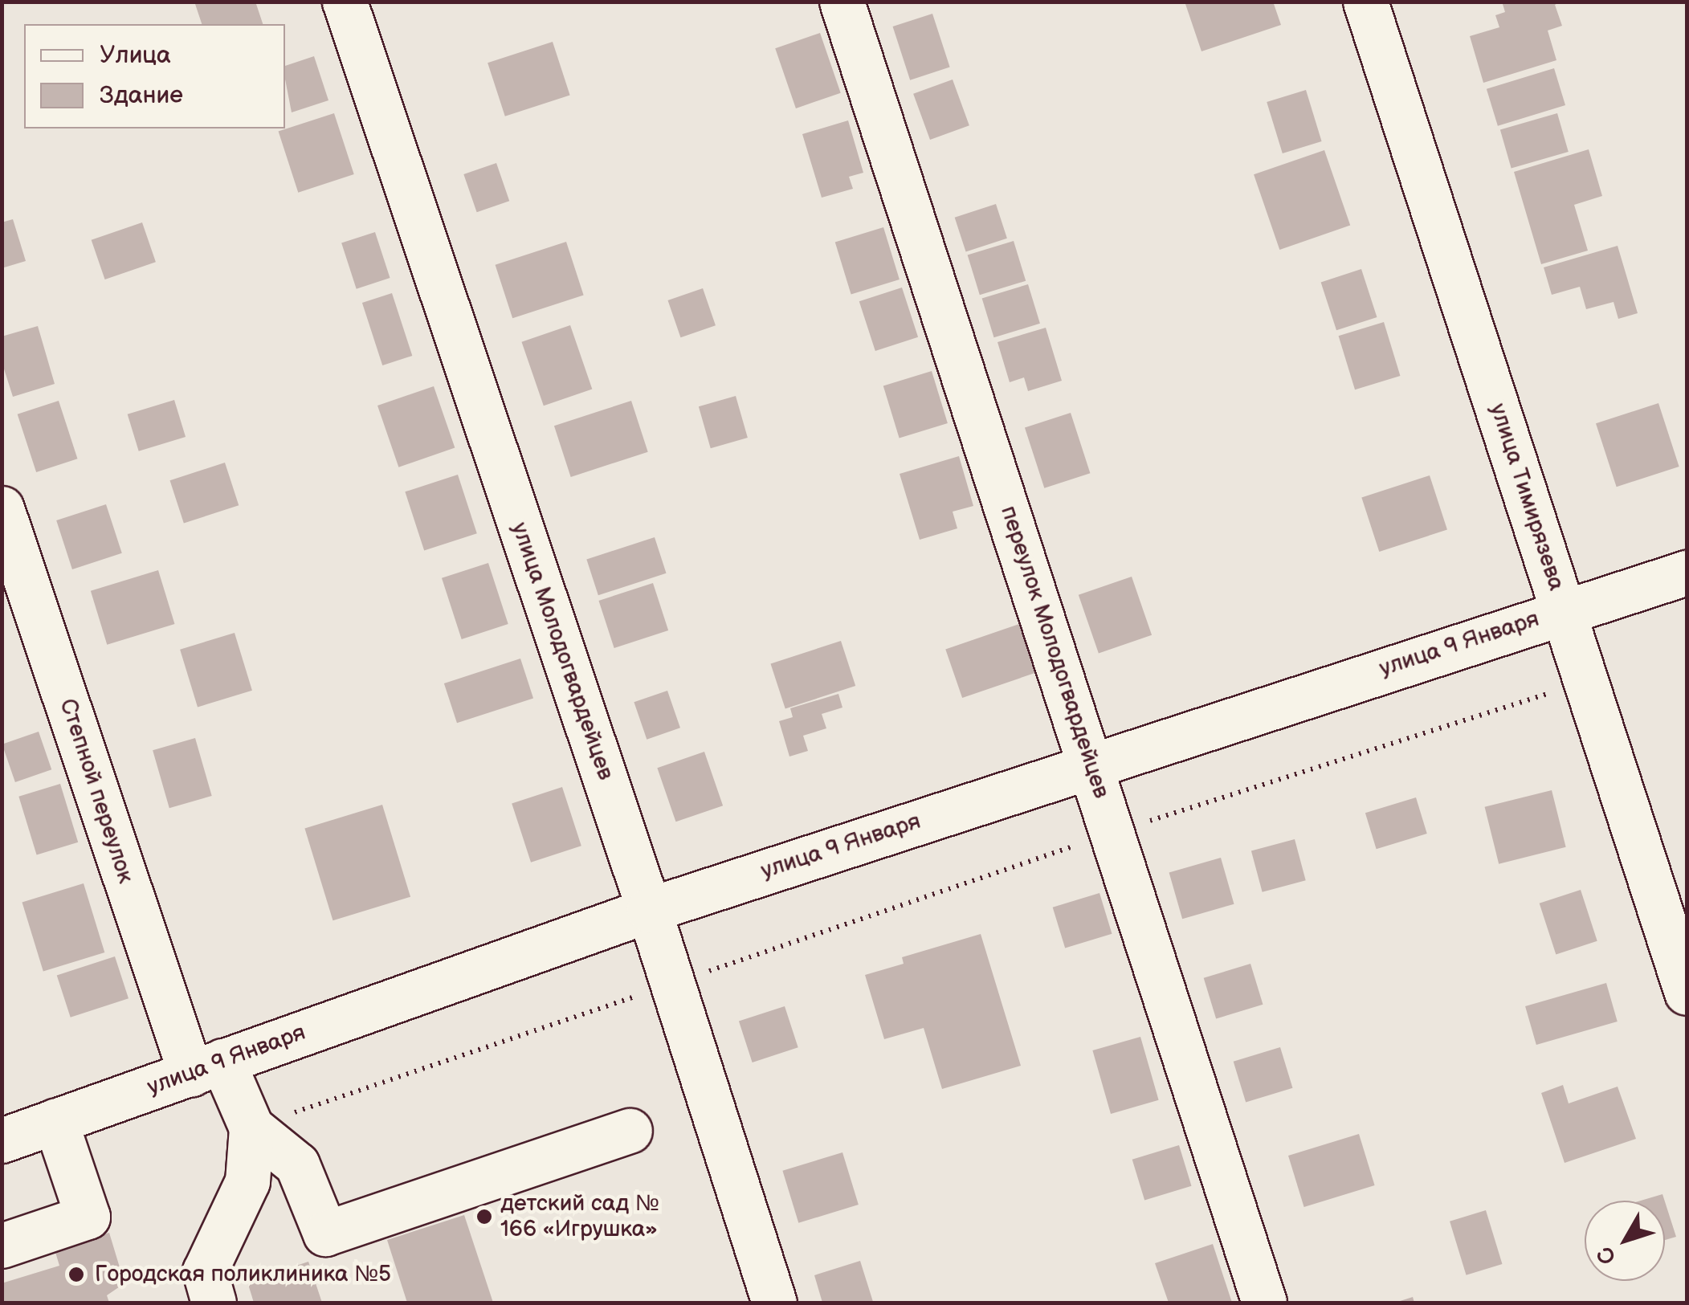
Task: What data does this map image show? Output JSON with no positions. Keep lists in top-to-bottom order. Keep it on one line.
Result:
{"streets":{"street":["улица Тимирязева","улица 9 Января","улица Молодогвардейцев","переулок Молодогвардейцев","Степной переулок"]},"crossings":[["улица Тимирязева","улица 9 Января"],["улица 9 Января","улица Молодогвардейцев"],["улица 9 Января","переулок Молодогвардейцев"],["улица 9 Января","Степной переулок"]],"places":["детский сад № 166 «Игрушка»","Городская поликлиника №5"],"legend":["Улица","Здание"],"north":"bottom left"}
